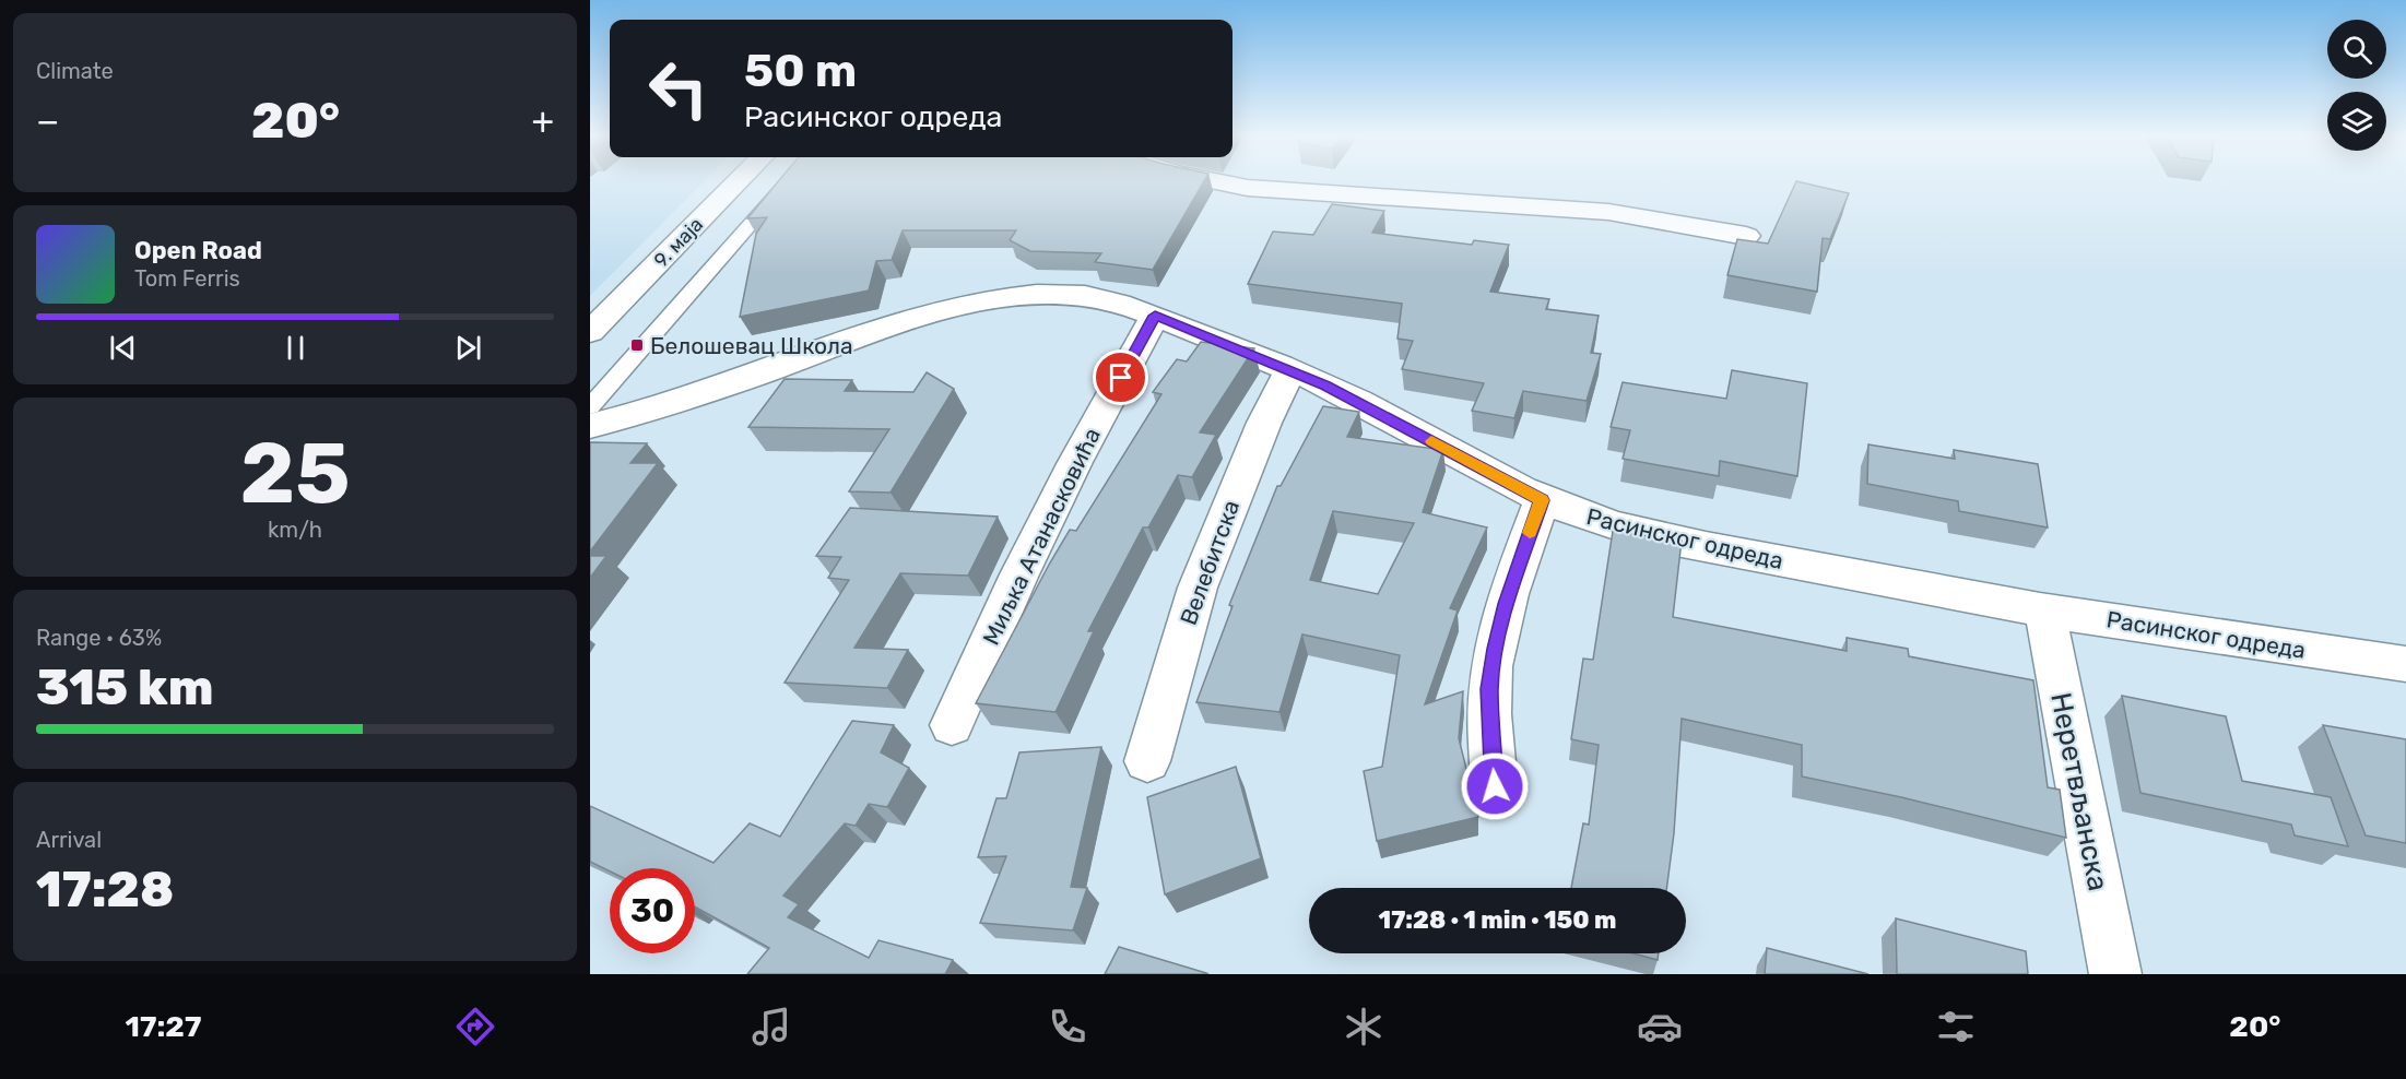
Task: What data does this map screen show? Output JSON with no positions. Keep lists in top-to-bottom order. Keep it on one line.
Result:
{"streets":{"street":["9. маја","Миљка Атанасковића","Расинског одреда","Велебитска","Неретвљанска"]},"crossings":[["Миљка Атанасковића","Расинског одреда"],["Расинског одреда","Велебитска"],["Расинског одреда","Неретвљанска"]],"places":{"transit":["Белошевац Школа"]},"page":{"tile":["Climate",["25","km/h"],["Range · 63%","315 km"],["Arrival","17:28"]],"turn":["50 m","Расинског одреда"],"heat":["−","20°","+"],"song":["Open Road","Tom Ferris"],"limit":"30","trip":"17:28 · 1 min · 150 m","tabs":["17:27","20°"]}}
